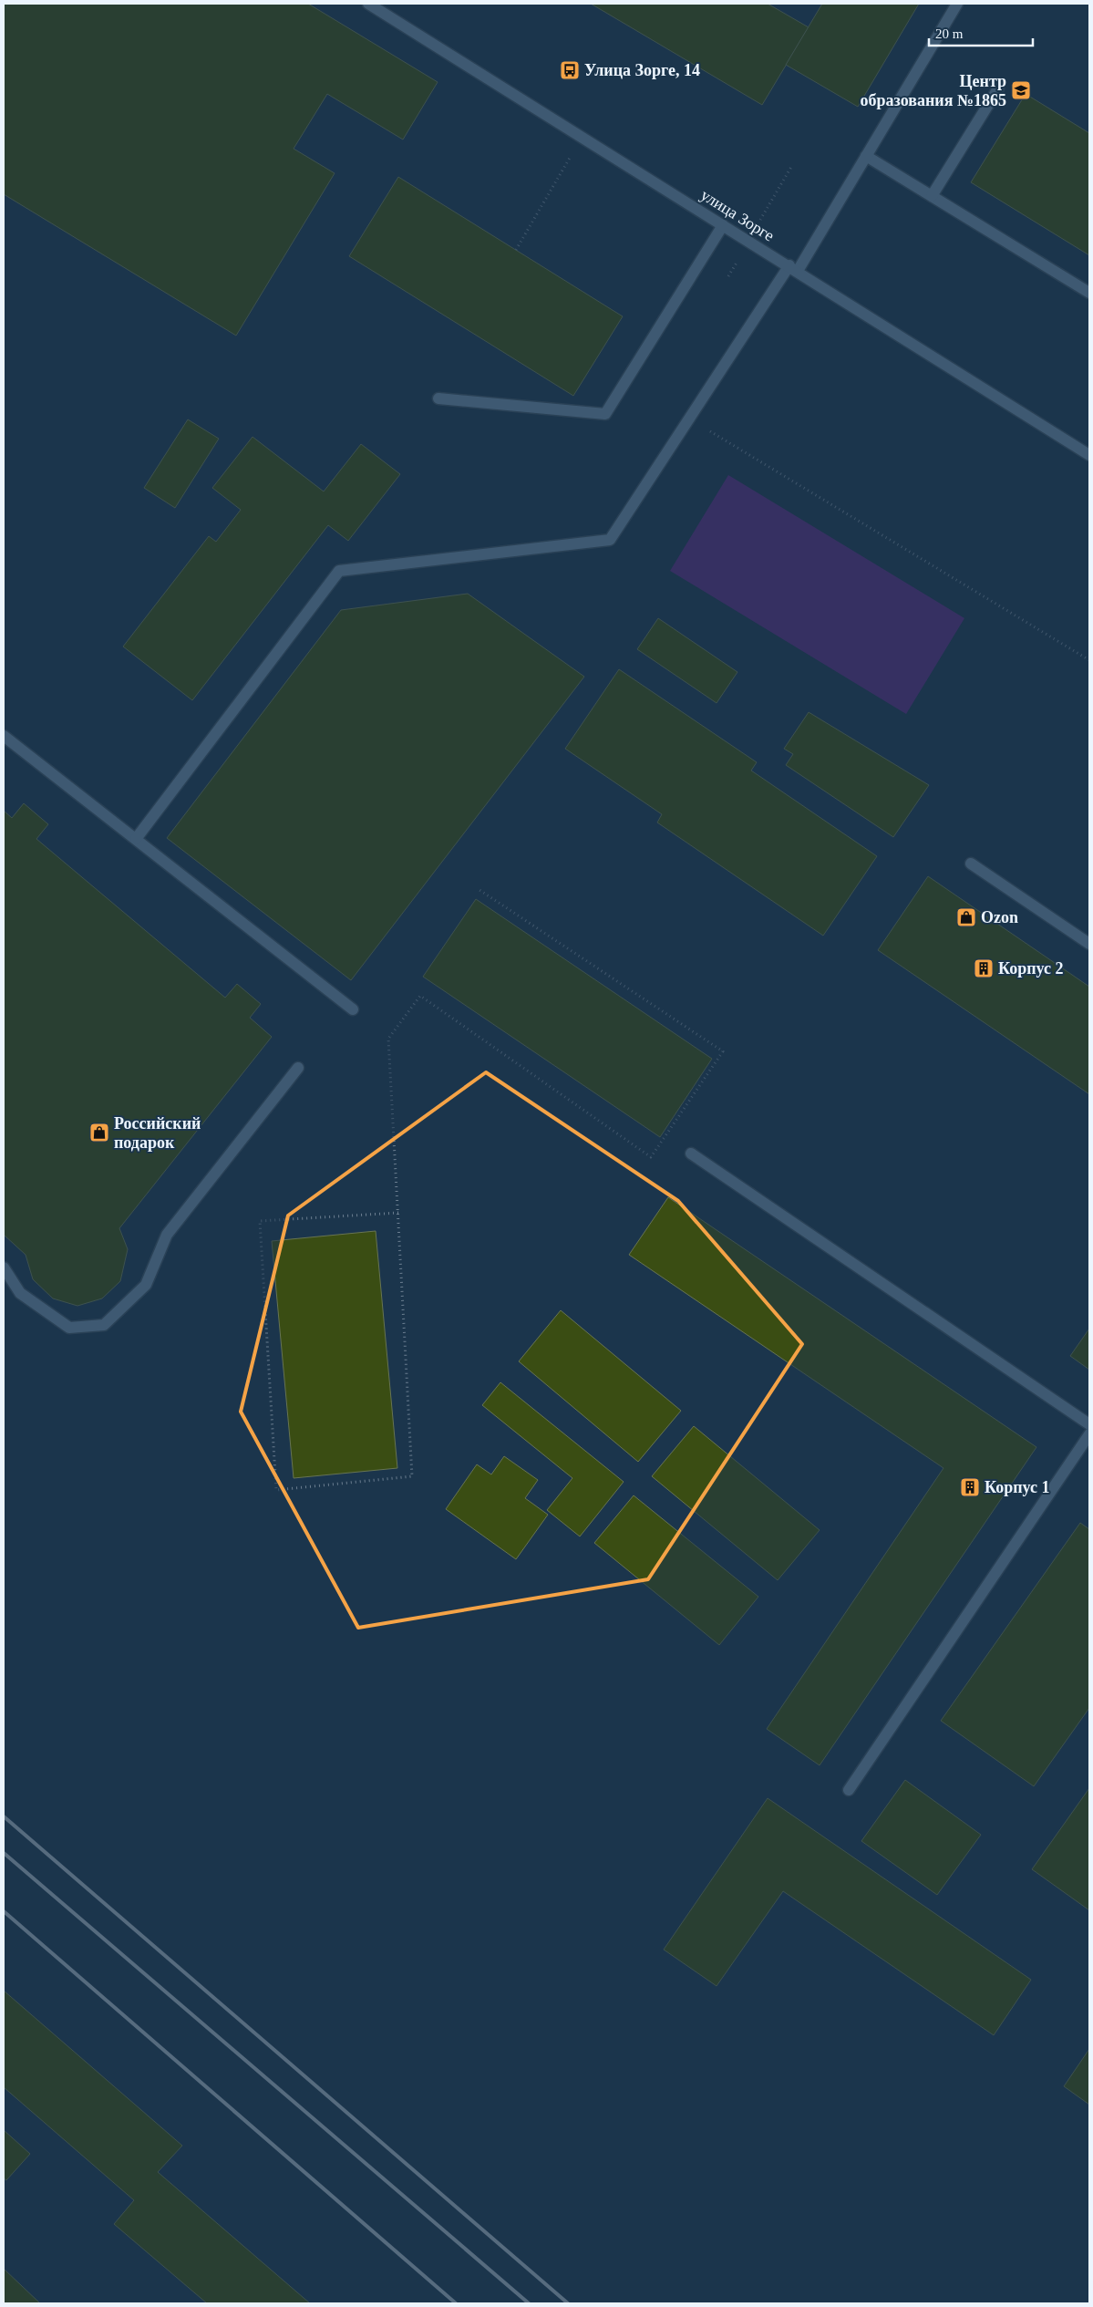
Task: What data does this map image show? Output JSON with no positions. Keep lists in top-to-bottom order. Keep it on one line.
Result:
{"streets":{"street":["улица Зорге"]},"places":{"bus stop":["Улица Зорге, 14"],"school or university":["Центр образования №1865"],"shop":["Ozon","Российский подарок"],"building":["Корпус 2","Корпус 1"]},"scale_bar":"20 m"}
